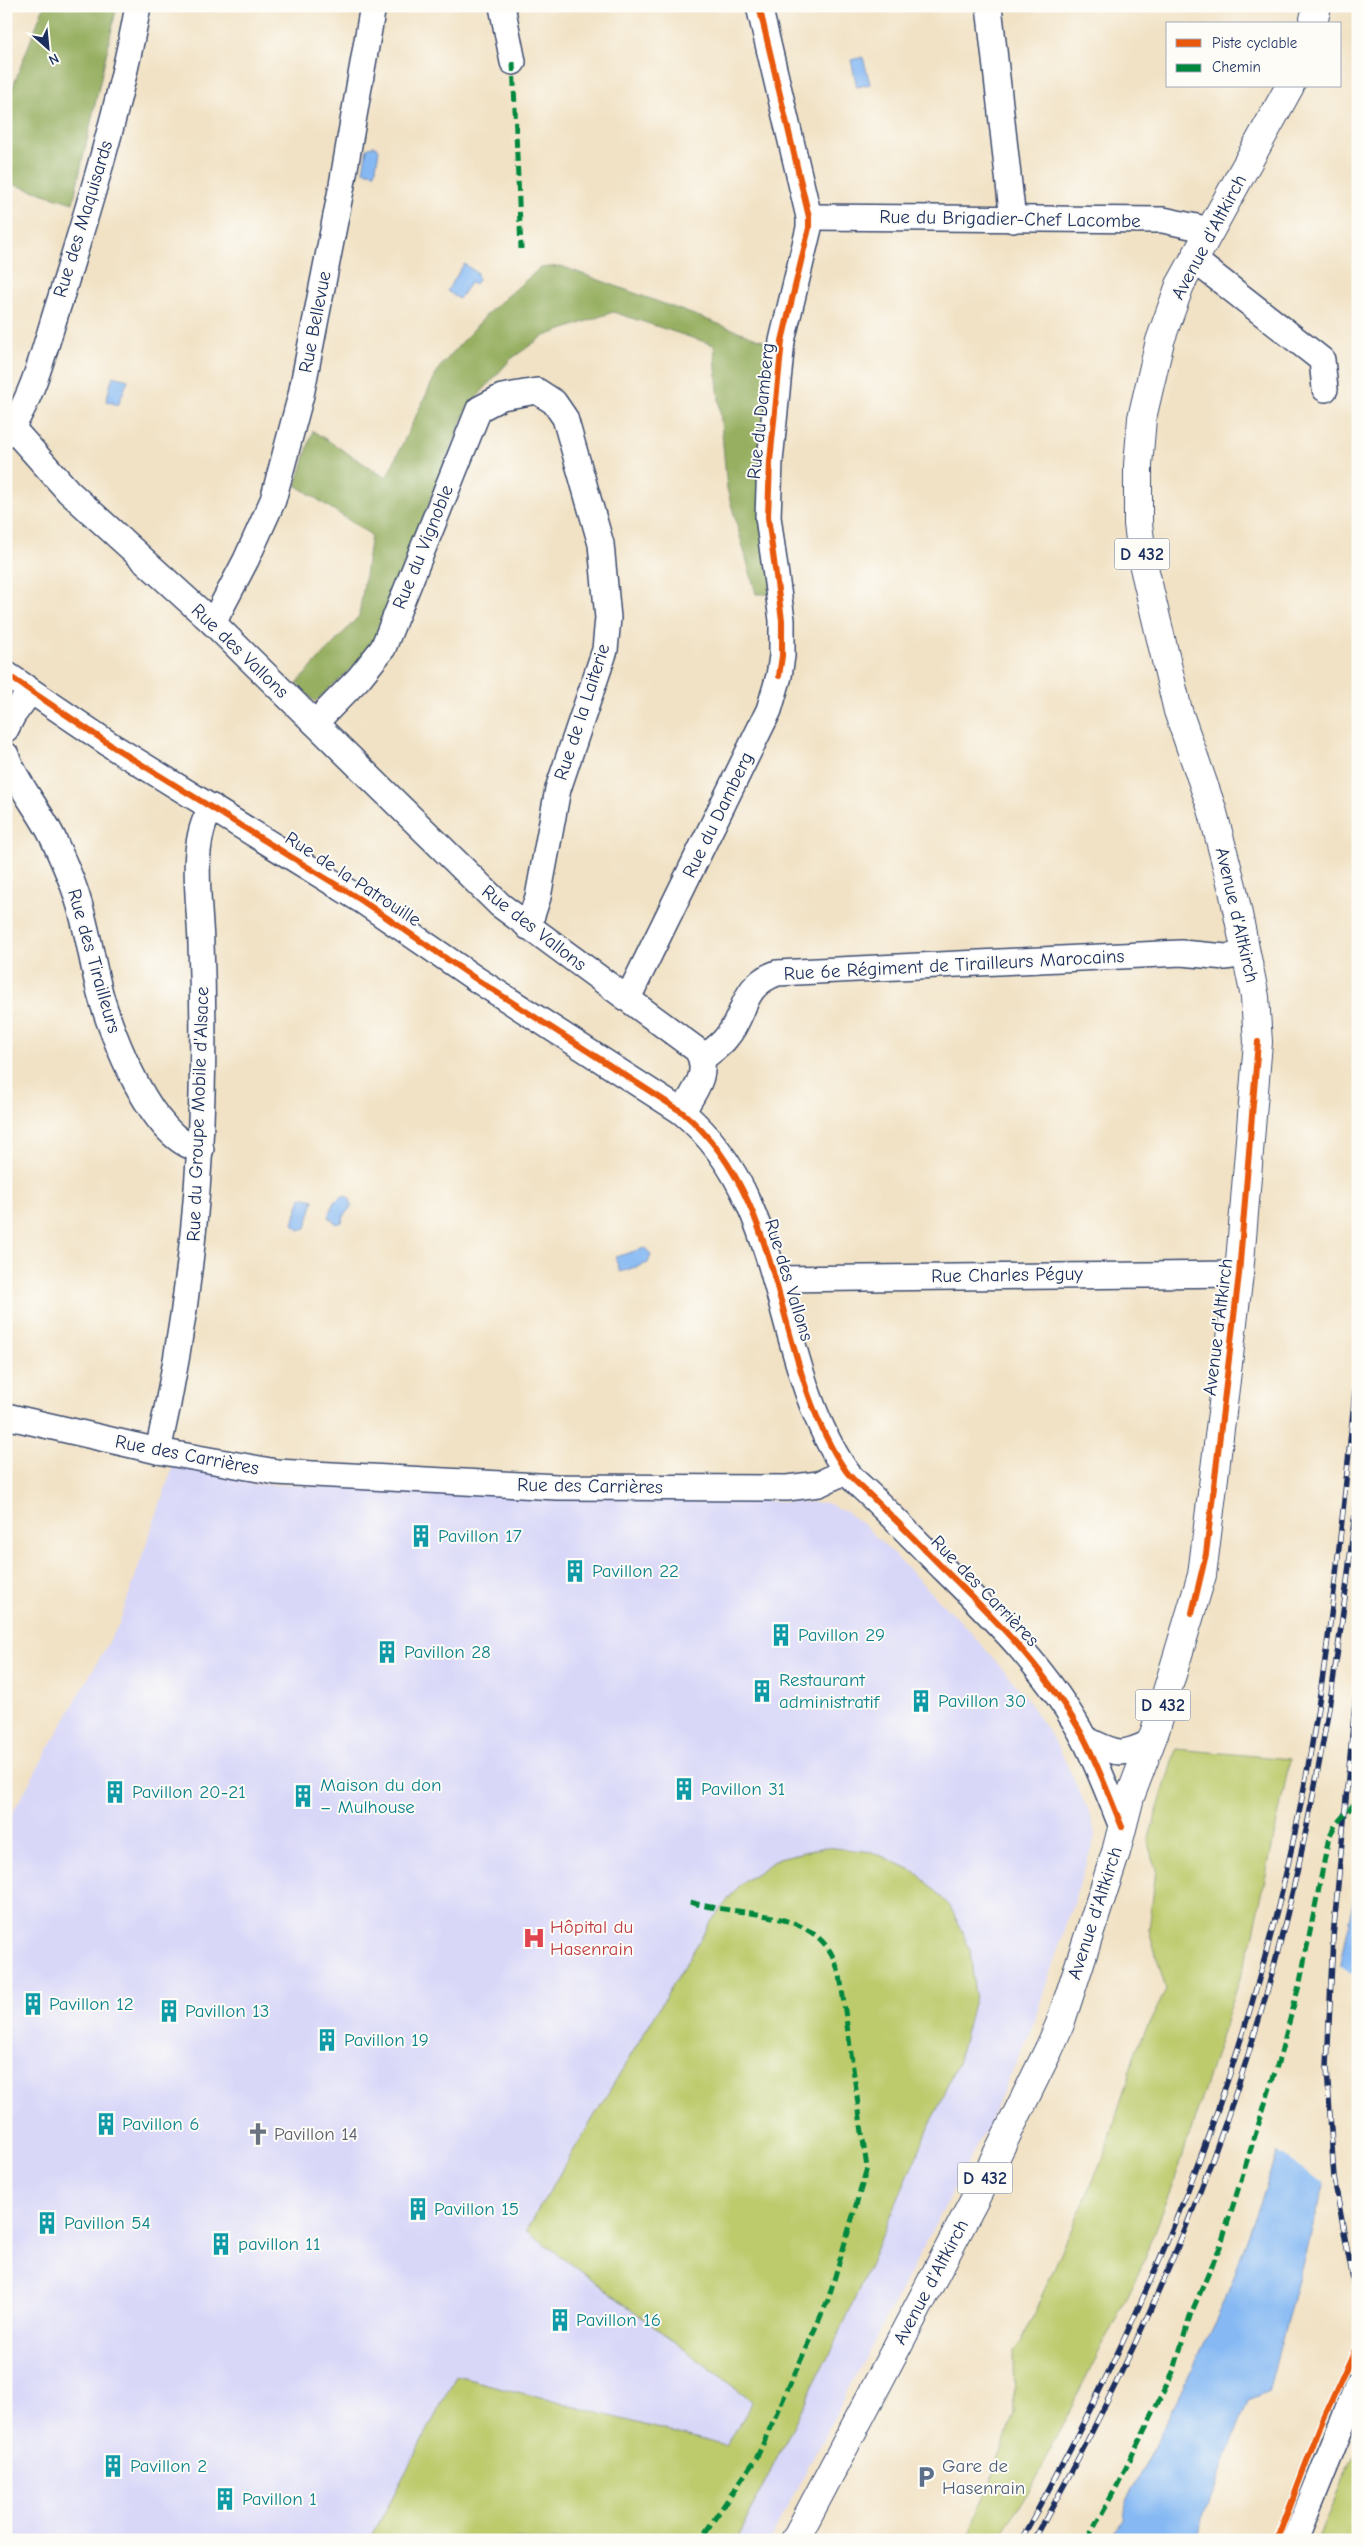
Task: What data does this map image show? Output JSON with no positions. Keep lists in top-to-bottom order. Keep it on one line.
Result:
{"streets":{"main road":["Avenue d'Altkirch","D 432"],"street":["Rue des Maquisards","Rue du Brigadier-Chef Lacombe","Rue Bellevue","Rue du Damberg","Rue du Vignoble","Rue des Vallons","Rue de la Laiterie","Rue de la Patrouille","Rue des Tirailleurs","Rue 6e Régiment de Tirailleurs Marocains","Rue du Groupe Mobile d'Alsace","Rue Charles Péguy","Rue des Carrières"]},"crossings":[["Rue des Maquisards","Rue des Vallons"],["Rue du Brigadier-Chef Lacombe","Avenue d'Altkirch"],["Rue du Brigadier-Chef Lacombe","Rue du Damberg"],["Avenue d'Altkirch","Rue 6e Régiment de Tirailleurs Marocains"],["Avenue d'Altkirch","Rue Charles Péguy"],["Avenue d'Altkirch","Rue des Carrières"],["Rue Bellevue","Rue des Vallons"],["Rue du Damberg","Rue des Vallons"],["Rue du Vignoble","Rue des Vallons"],["Rue du Vignoble","Rue de la Laiterie"],["Rue des Vallons","Rue de la Laiterie"],["Rue des Vallons","Rue de la Patrouille"],["Rue des Vallons","Rue 6e Régiment de Tirailleurs Marocains"],["Rue des Vallons","Rue Charles Péguy"],["Rue des Vallons","Rue des Carrières"],["Rue de la Patrouille","Rue du Groupe Mobile d'Alsace"],["Rue des Tirailleurs","Rue du Groupe Mobile d'Alsace"],["Rue du Groupe Mobile d'Alsace","Rue des Carrières"]],"places":{"building":["Pavillon 17","Pavillon 22","Pavillon 29","Pavillon 28","Restaurant administratif","Pavillon 30","Pavillon 31","Pavillon 20-21","Maison du don – Mulhouse","Pavillon 12","Pavillon 13","Pavillon 19","Pavillon 6","Pavillon 15","Pavillon 54","pavillon 11","Pavillon 16","Pavillon 2","Pavillon 1"],"hospital":["Hôpital du Hasenrain"],"church":["Pavillon 14"],"parking":["Gare de Hasenrain"]},"legend":["Piste cyclable","Chemin"],"north":"bottom right"}
